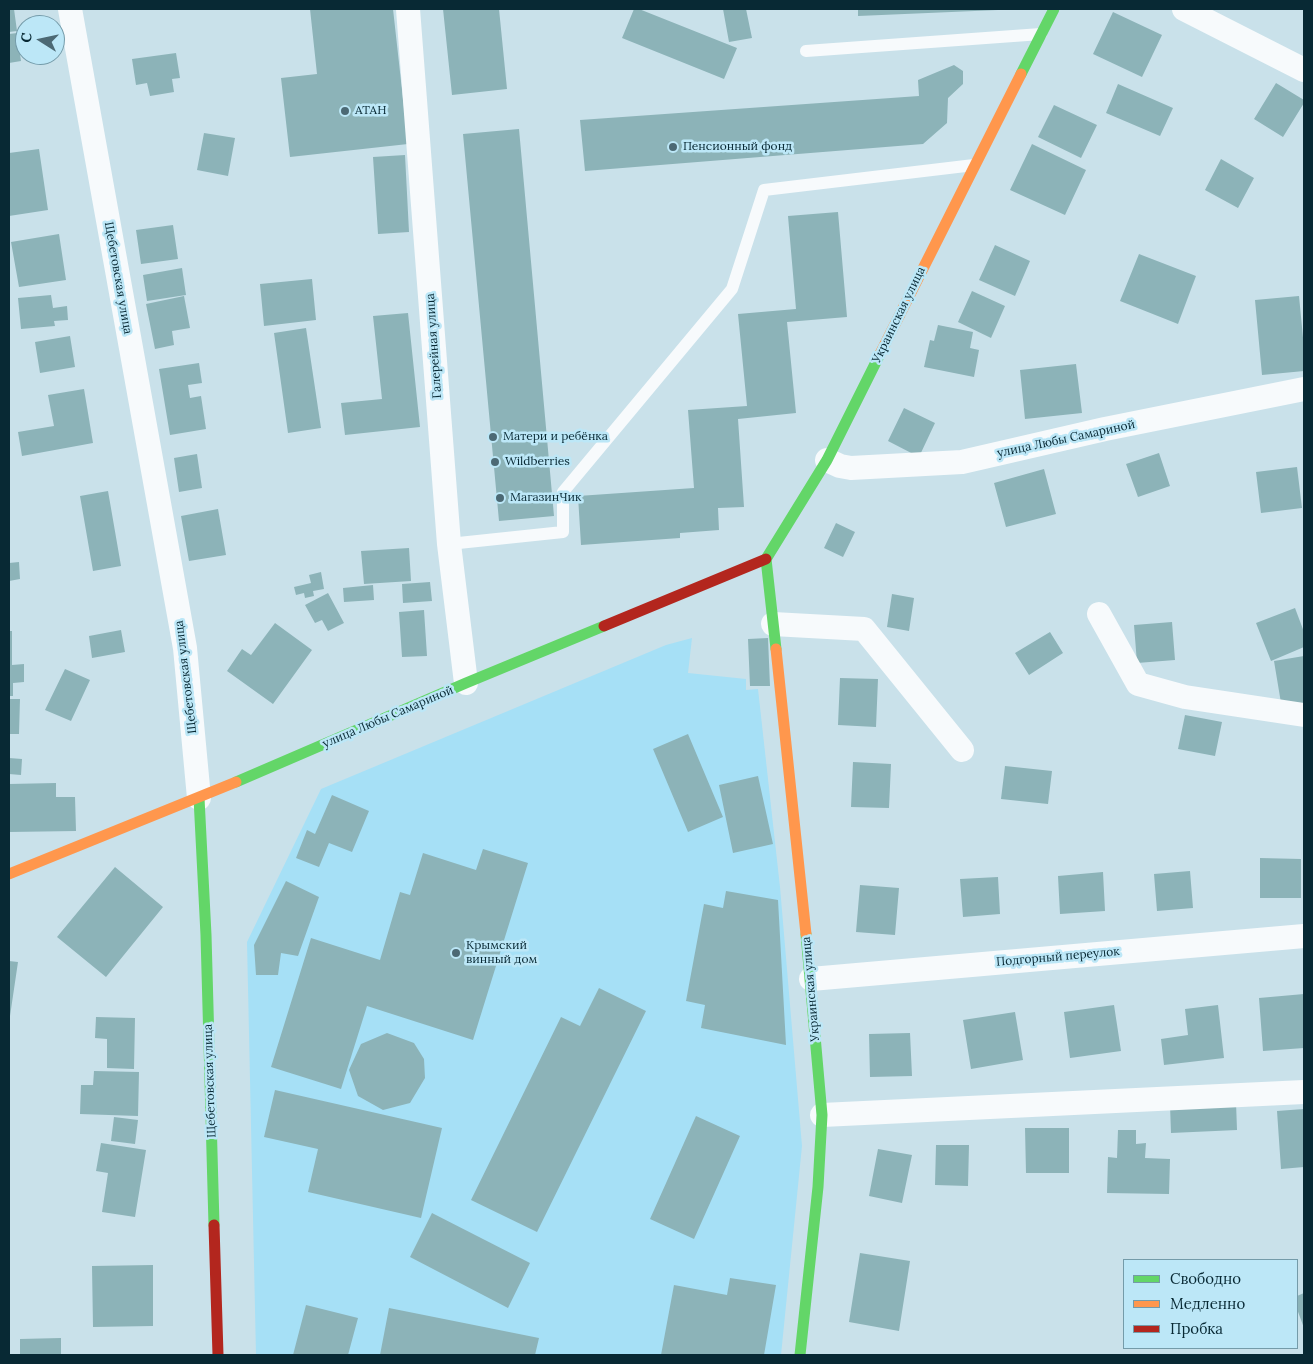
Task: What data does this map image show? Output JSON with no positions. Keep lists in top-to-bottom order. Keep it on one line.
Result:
{"streets":{"main road":["Щебетовская улица","Украинская улица","улица Любы Самариной"],"street":["Галерейная улица","Подгорный переулок"]},"crossings":[["Щебетовская улица","улица Любы Самариной"],["Украинская улица","улица Любы Самариной"],["Украинская улица","Подгорный переулок"],["Галерейная улица","улица Любы Самариной"]],"places":["АТАН","Пенсионный фонд","Матери и ребёнка","Wildberries","МагазинЧик","Крымский винный дом"],"legend":["Свободно","Медленно","Пробка"],"north":"left"}
